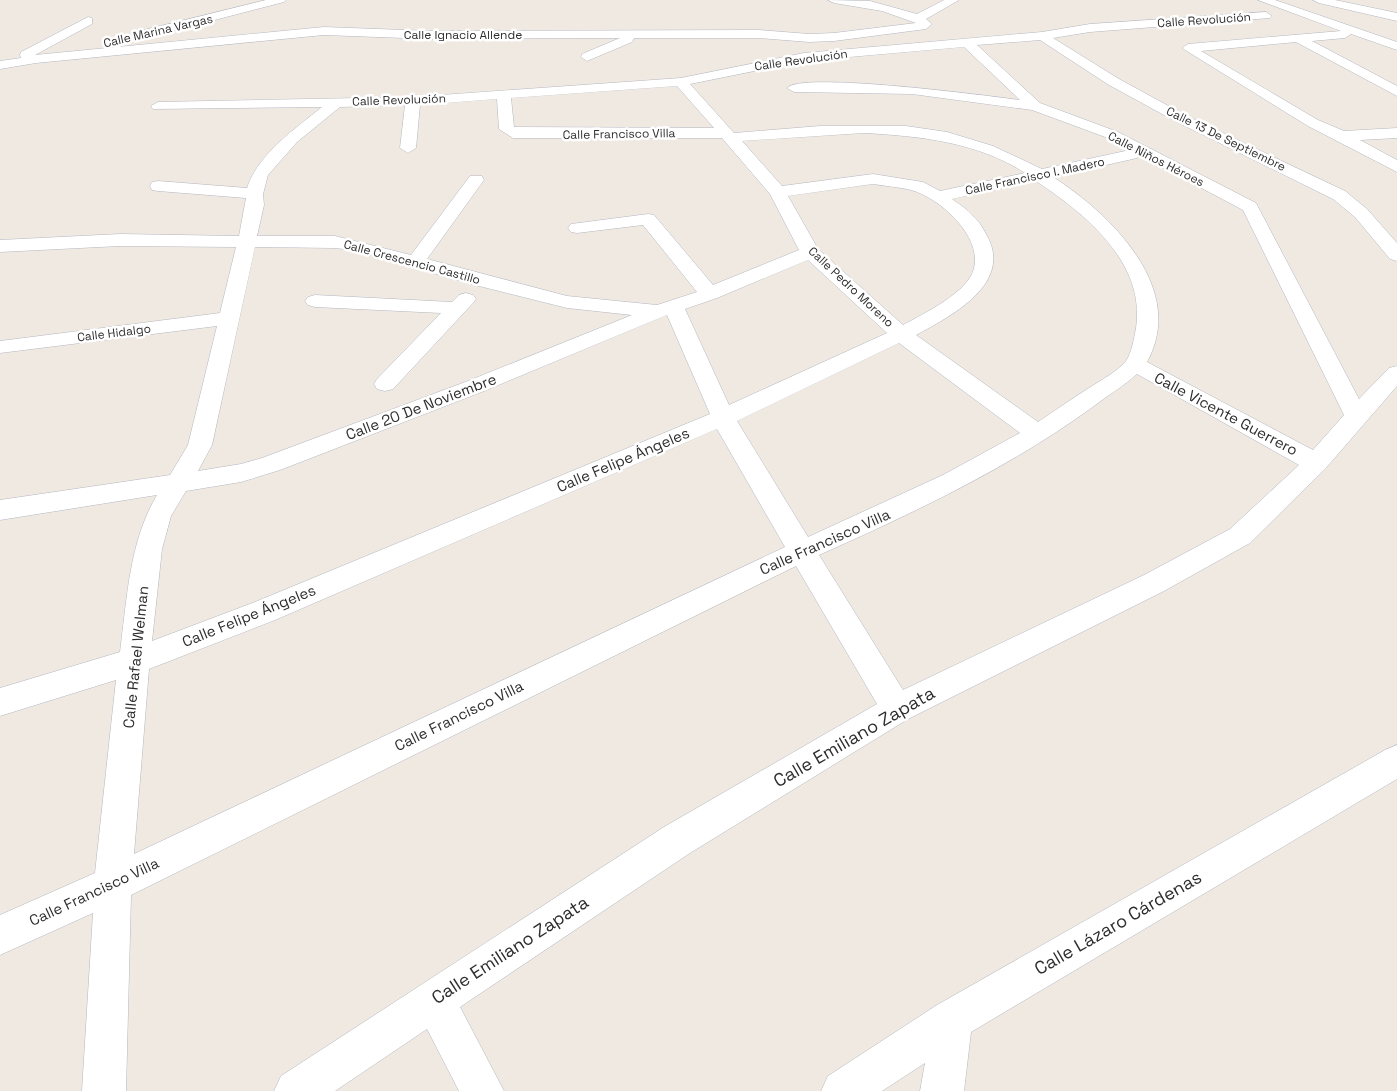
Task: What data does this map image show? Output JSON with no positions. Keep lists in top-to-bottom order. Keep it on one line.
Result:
{"streets":{"street":["Calle Revolución","Calle Marina Vargas","Calle Ignacio Allende","Calle Francisco Villa","Calle 13 De Septiembre","Calle Niños Héroes","Calle Francisco I. Madero","Calle Crescencio Castillo","Calle Pedro Moreno","Calle Hidalgo","Calle 20 De Noviembre","Calle Vicente Guerrero","Calle Felipe Ángeles","Calle Rafael Welman","Calle Emiliano Zapata","Calle Lázaro Cárdenas"]},"crossings":[["Calle Revolución","Calle Francisco Villa"],["Calle Revolución","Calle 13 De Septiembre"],["Calle Revolución","Calle Pedro Moreno"],["Calle Revolución","Calle Rafael Welman"],["Calle Marina Vargas","Calle Ignacio Allende"],["Calle Francisco Villa","Calle Francisco I. Madero"],["Calle Francisco Villa","Calle Pedro Moreno"],["Calle Francisco Villa","Calle Vicente Guerrero"],["Calle Francisco Villa","Calle Rafael Welman"],["Calle Niños Héroes","Calle Francisco I. Madero"],["Calle Niños Héroes","Calle Emiliano Zapata"],["Calle Francisco I. Madero","Calle Felipe Ángeles"],["Calle Crescencio Castillo","Calle Pedro Moreno"],["Calle Crescencio Castillo","Calle 20 De Noviembre"],["Calle Crescencio Castillo","Calle Rafael Welman"],["Calle Pedro Moreno","Calle Felipe Ángeles"],["Calle Hidalgo","Calle Rafael Welman"],["Calle 20 De Noviembre","Calle Rafael Welman"],["Calle Vicente Guerrero","Calle Emiliano Zapata"],["Calle Felipe Ángeles","Calle Rafael Welman"]]}
